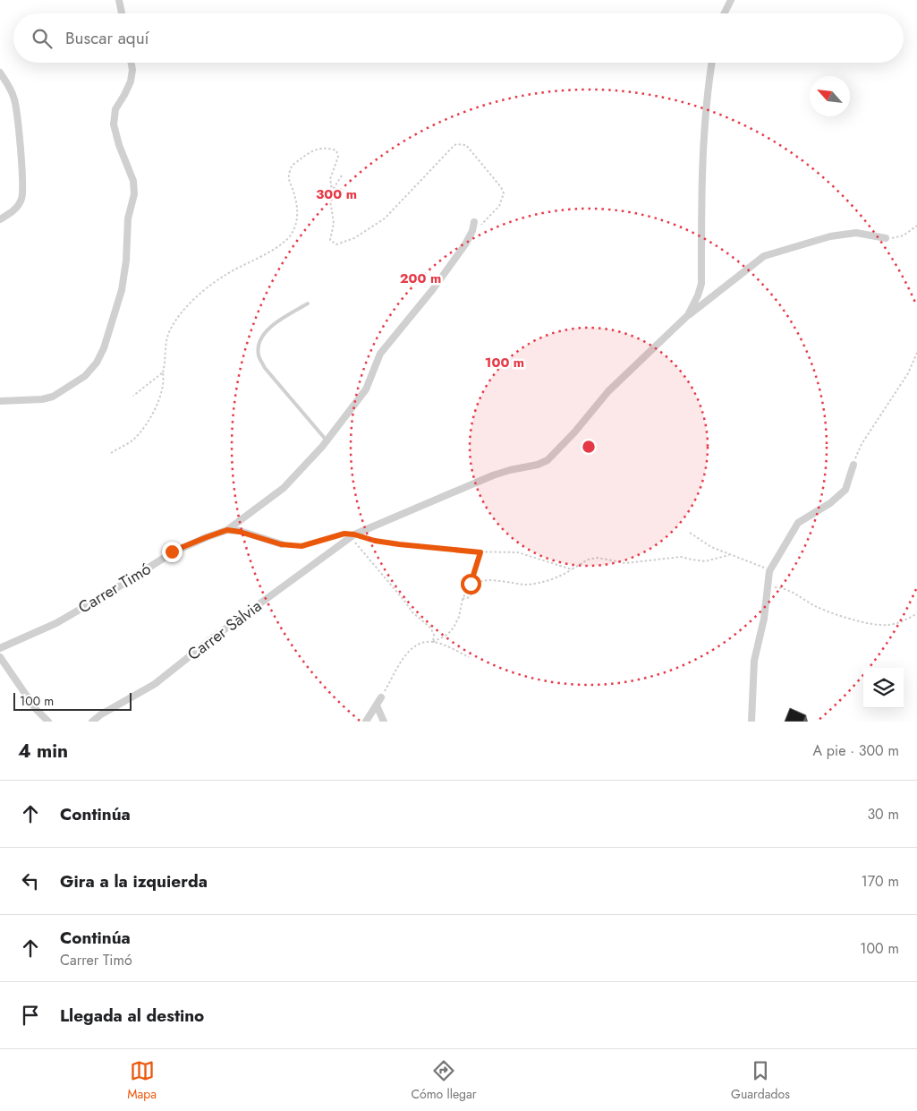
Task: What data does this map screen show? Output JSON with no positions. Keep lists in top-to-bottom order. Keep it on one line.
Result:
{"streets":{"street":["Carrer Timó","Carrer Sàlvia"]},"scale_bar":"100 m","north":"top left","page":{"search":"Buscar aquí","scale":"100 m","heading":["4 min","A pie · 300 m"],"list":[["Continúa","30 m"],["Gira a la izquierda","170 m"],["Continúa","Carrer Timó","100 m"],"Llegada al destino"],"nav":["Mapa","Cómo llegar","Guardados"]},"rings":["300 m","200 m","100 m"]}
